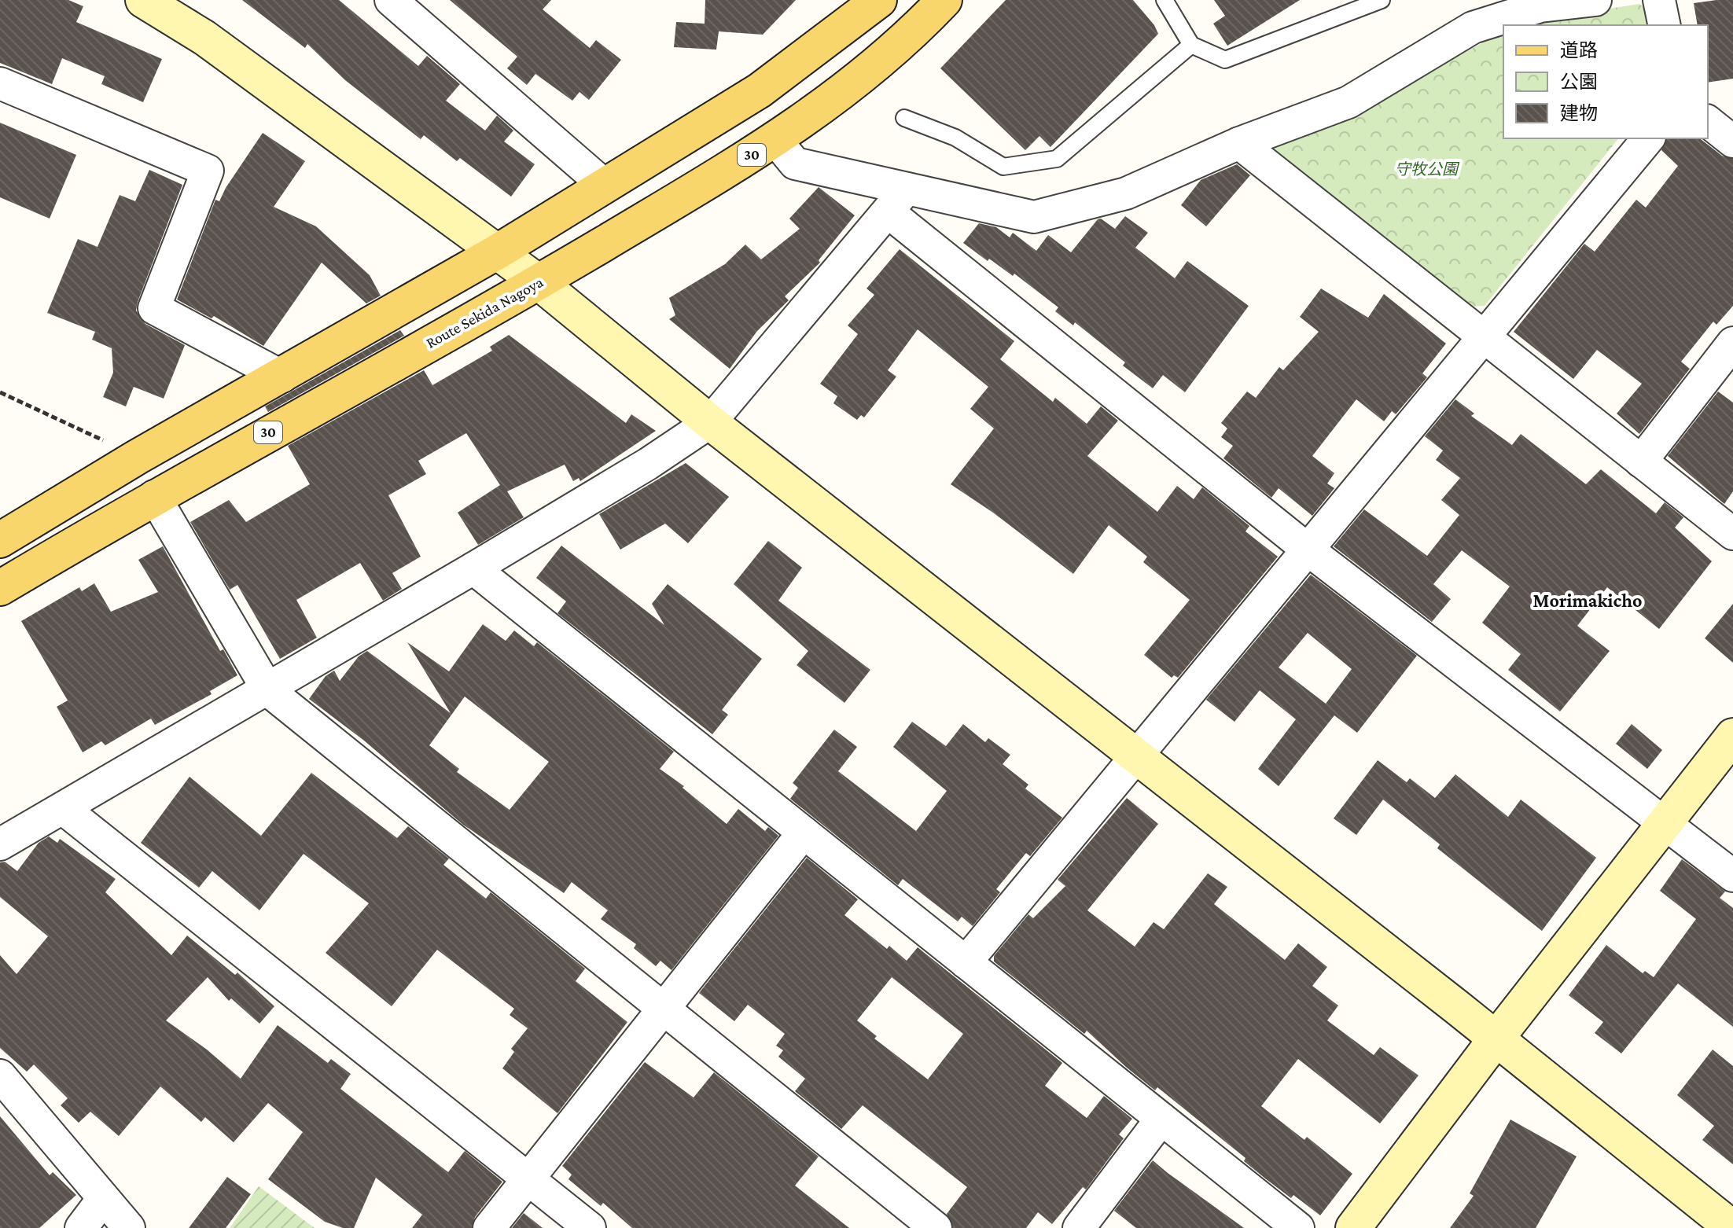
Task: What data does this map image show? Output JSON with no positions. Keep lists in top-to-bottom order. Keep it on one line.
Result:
{"streets":{"main road":["30","Route Sekida Nagoya"]},"districts":["Morimakicho"],"parks":["守牧公園"],"legend":["道路","公園","建物"]}
